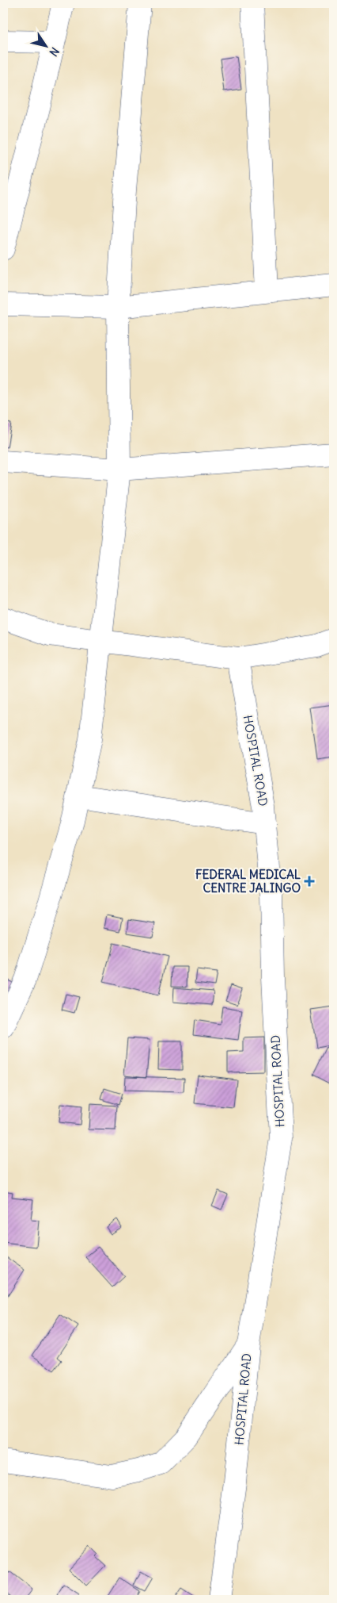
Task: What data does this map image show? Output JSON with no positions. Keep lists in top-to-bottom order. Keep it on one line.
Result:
{"streets":{"street":["HOSPITAL ROAD"]},"places":{"health":["FEDERAL MEDICAL CENTRE JALINGO"]},"north":"bottom right"}
